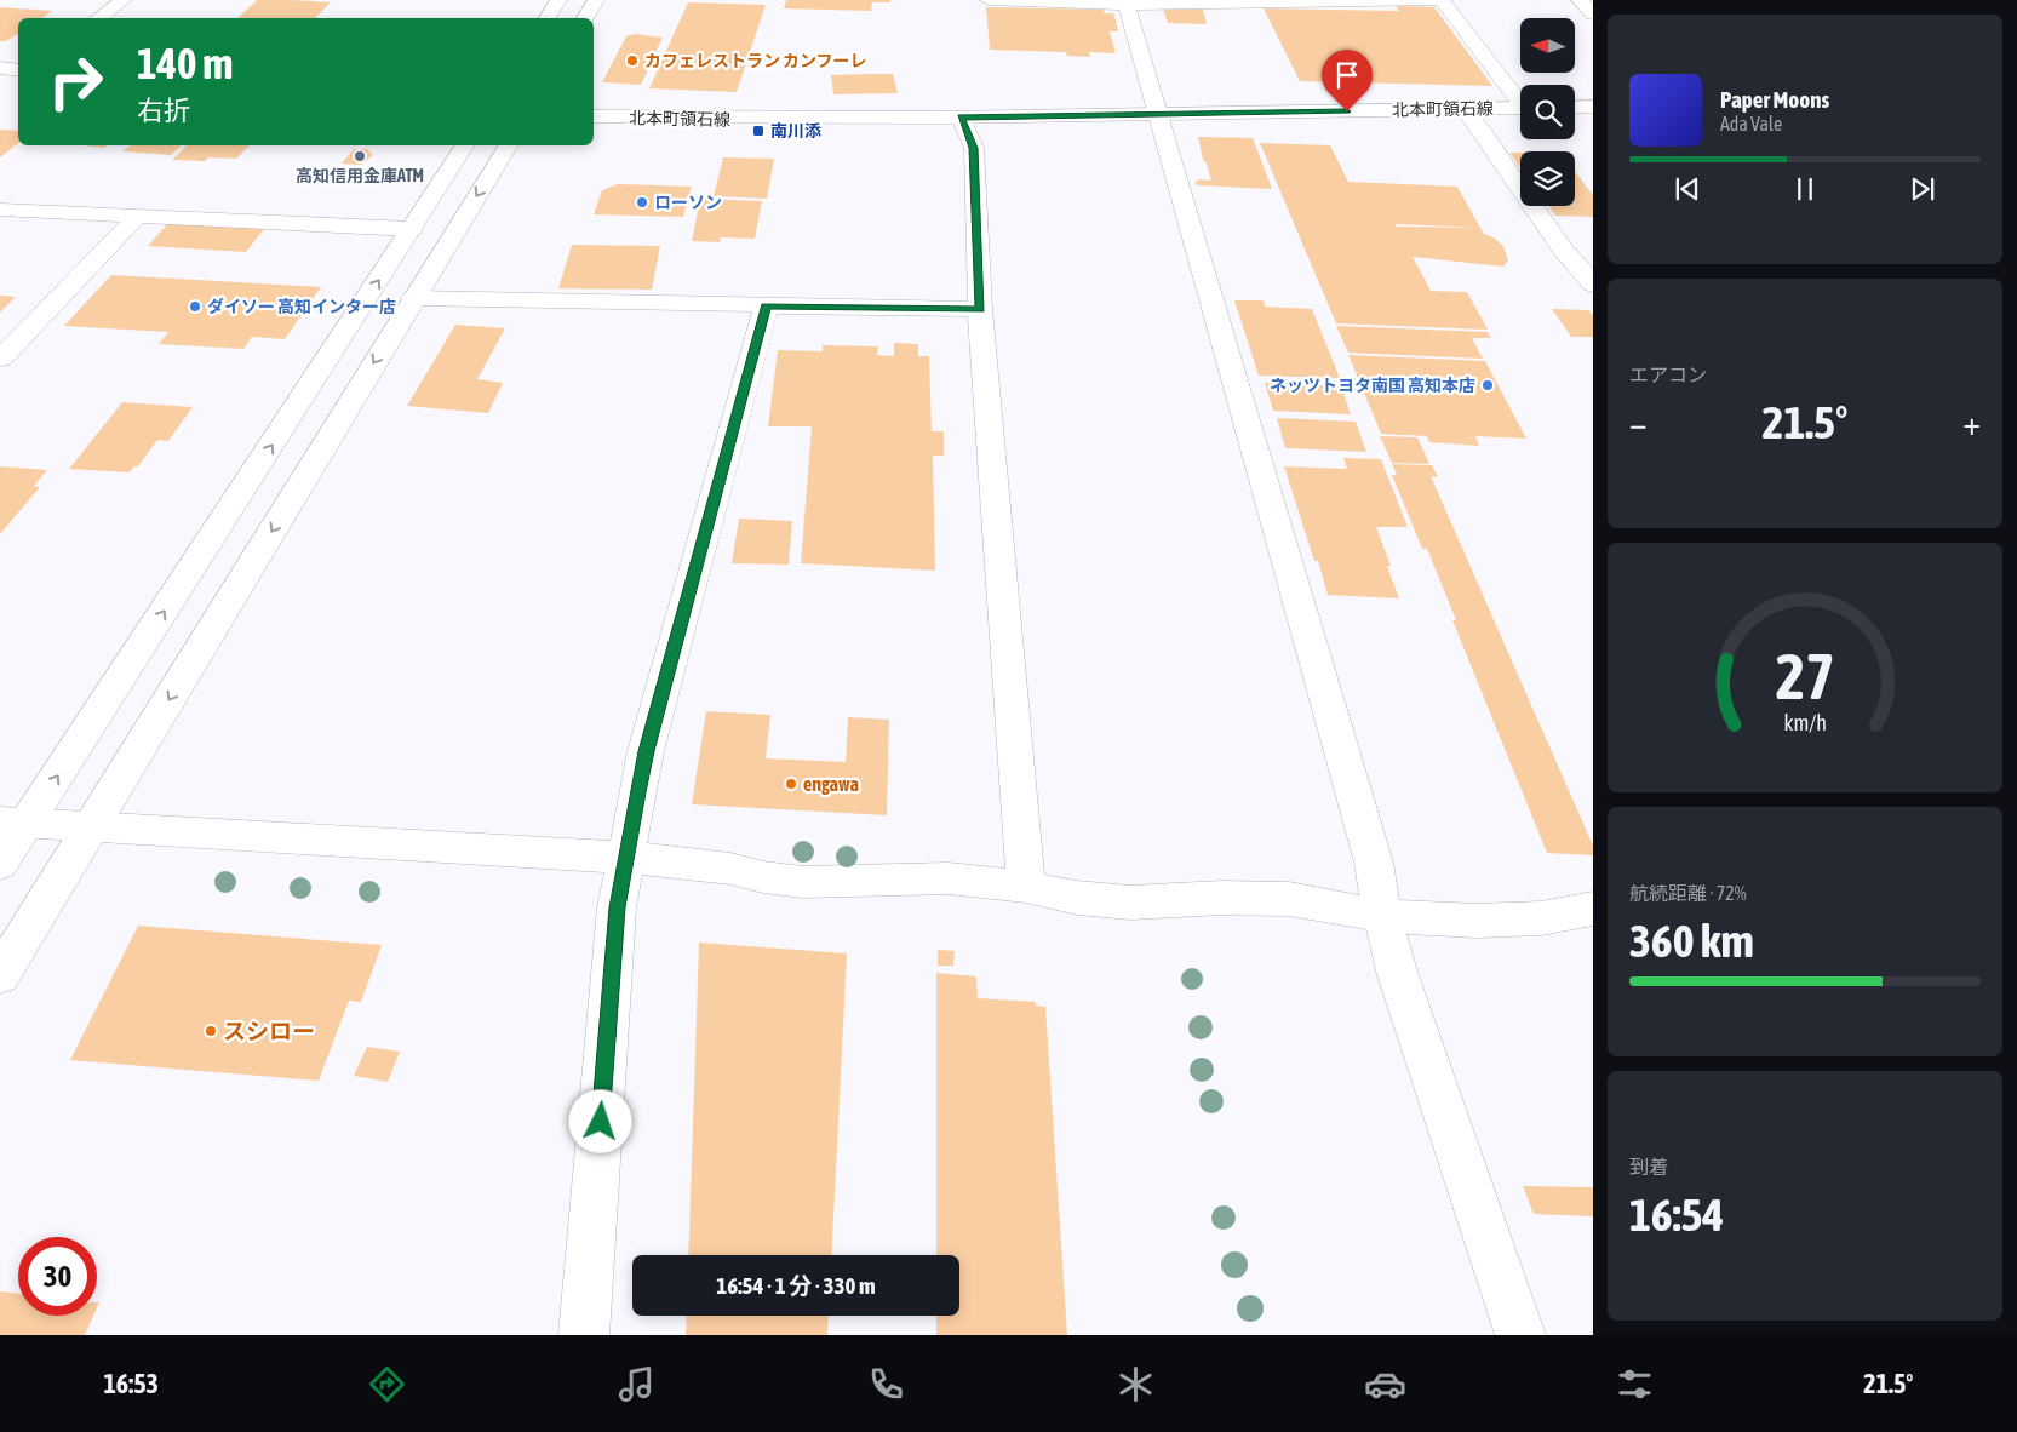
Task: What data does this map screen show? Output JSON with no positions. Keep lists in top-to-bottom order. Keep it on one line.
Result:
{"streets":{"street":["北本町領石線"]},"places":{"other":["カフェレストラン カンフーレ","高知信用金庫ATM","ローソン","ダイソー 高知インター店","ネッツトヨタ南国 高知本店","engawa","スシロー"],"transit":["南川添"]},"north":"left","page":{"turn":["140 m","右折"],"song":["Paper Moons","Ada Vale"],"tile":["エアコン",["航続距離 · 72%","360 km"],["到着","16:54"]],"heat":["−","21.5°","+"],"limit":"30","trip":"16:54 · 1 分 · 330 m","tabs":["16:53","21.5°"],"gauge":["27","km/h"]}}
